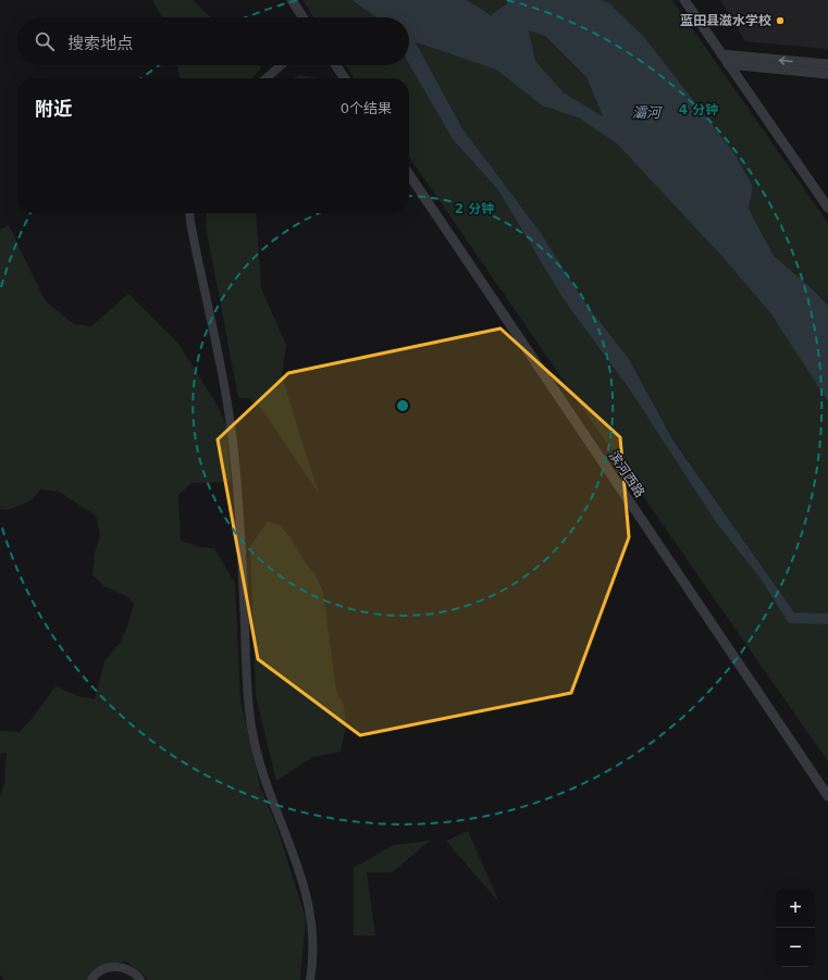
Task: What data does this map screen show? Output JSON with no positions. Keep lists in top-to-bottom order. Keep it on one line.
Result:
{"streets":{"street":["滨河西路"]},"water":["灞河"],"places":["蓝田县滋水学校"],"page":{"search":"搜索地点","heading":["附近","0个结果"],"map_buttons":["+","−"]},"rings":["4 分钟","2 分钟"]}
